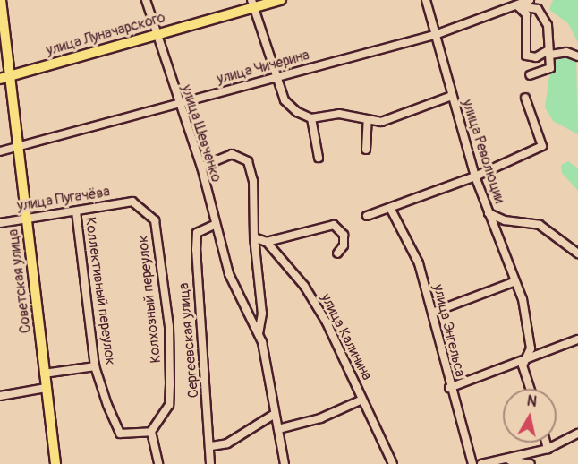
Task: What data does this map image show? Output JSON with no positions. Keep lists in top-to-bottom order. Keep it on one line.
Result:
{"streets":{"main road":["улица Луначарского","Советская улица"],"street":["улица Чичерина","улица Шевченко","улица Революции","улица Пугачёва","Коллективный переулок","Колхозный переулок","улица Энгельса","улица Калинина","Сергеевская улица"]},"crossings":[["улица Луначарского","улица Шевченко"],["улица Луначарского","Советская улица"],["улица Чичерина","улица Шевченко"],["улица Чичерина","улица Революции"],["улица Чичерина","Советская улица"],["улица Шевченко","улица Калинина"],["улица Шевченко","Сергеевская улица"],["улица Пугачёва","Советская улица"],["улица Пугачёва","Коллективный переулок"],["улица Пугачёва","Колхозный переулок"],["Коллективный переулок","Колхозный переулок"]],"north":"top"}
